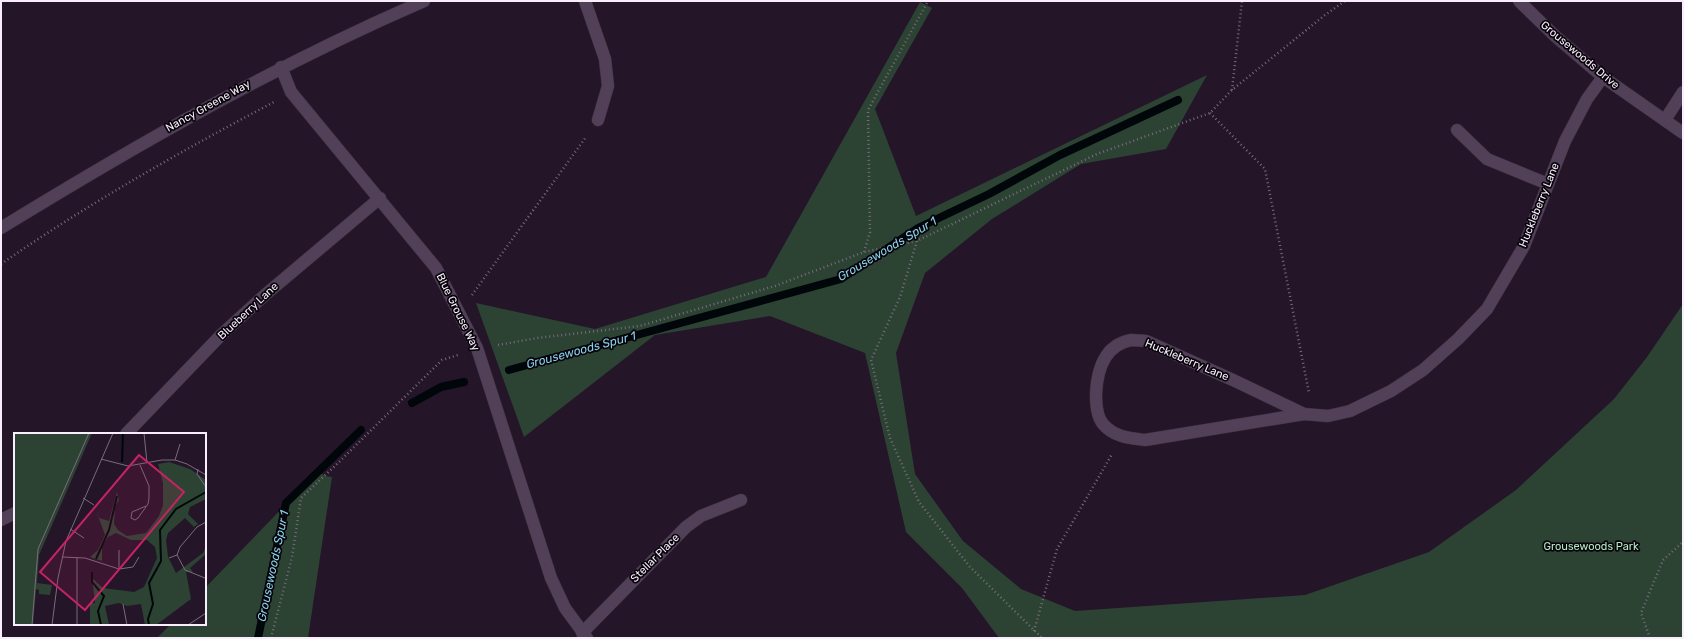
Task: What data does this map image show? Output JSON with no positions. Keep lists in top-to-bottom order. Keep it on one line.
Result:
{"streets":{"street":["Grousewoods Drive","Nancy Greene Way","Huckleberry Lane","Blueberry Lane","Blue Grouse Way","Stellar Place"]},"crossings":[["Grousewoods Drive","Huckleberry Lane"],["Nancy Greene Way","Blue Grouse Way"],["Blueberry Lane","Blue Grouse Way"],["Blue Grouse Way","Stellar Place"]],"water":["Grousewoods Spur 1"],"parks":["Grousewoods Park"]}
